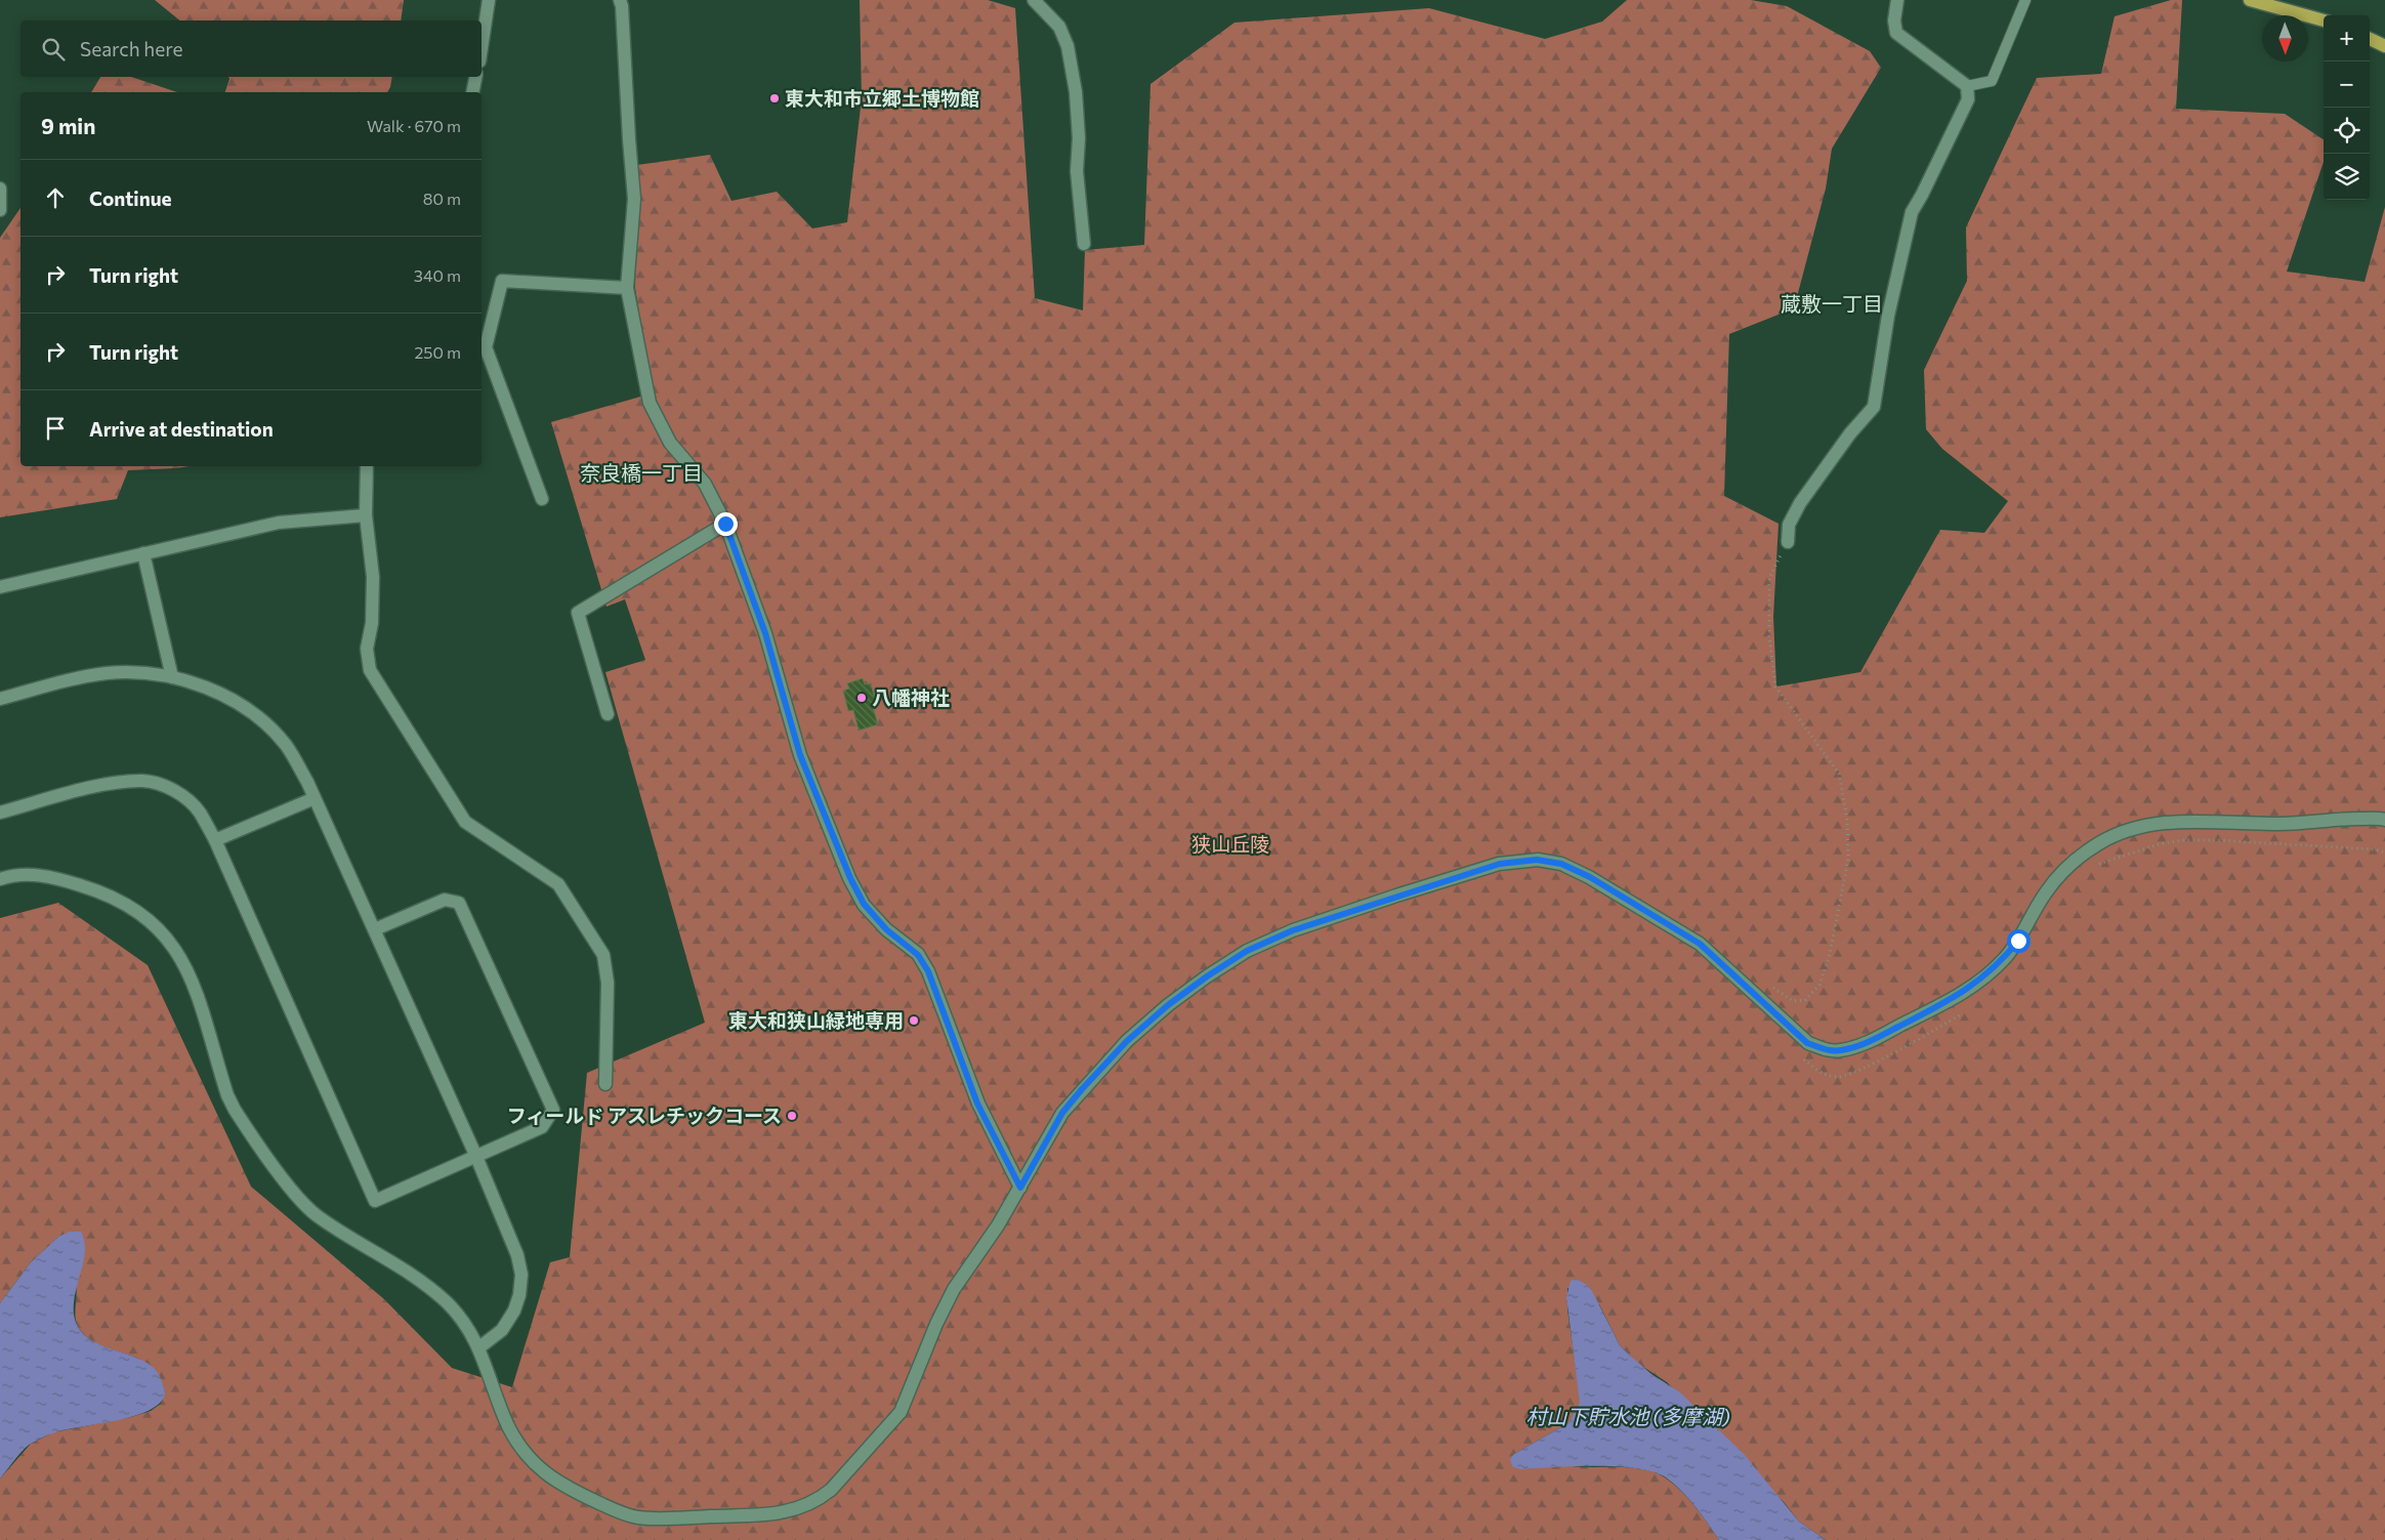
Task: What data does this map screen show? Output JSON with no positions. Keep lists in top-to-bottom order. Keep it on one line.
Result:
{"districts":["蔵敷一丁目","奈良橋一丁目"],"water":["村山下貯水池 (多摩湖)"],"parks":["狭山丘陵"],"places":["東大和市立郷土博物館","八幡神社","東大和狭山緑地専用","フィールド アスレチックコース"],"north":"bottom","page":{"map_buttons":["+","−"],"search":"Search here","heading":["9 min","Walk · 670 m"],"list":[["Continue","80 m"],["Turn right","340 m"],["Turn right","250 m"],"Arrive at destination"]}}
